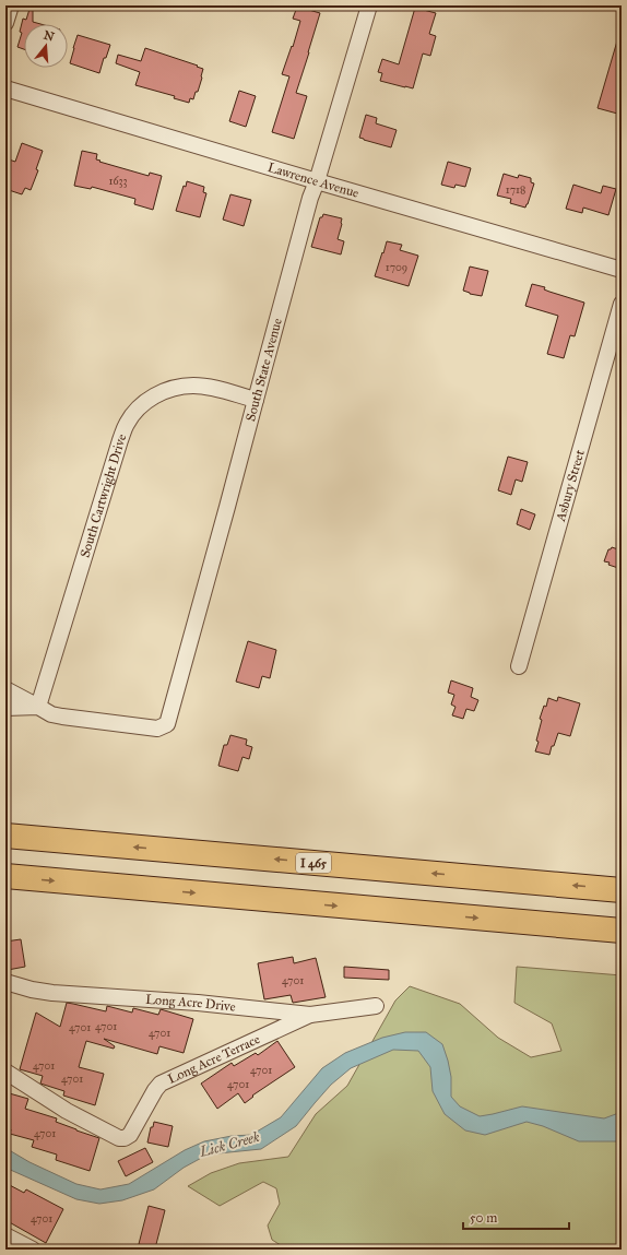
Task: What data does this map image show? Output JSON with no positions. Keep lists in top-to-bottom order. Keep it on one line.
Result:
{"streets":{"highway":["I 465"],"street":["Lawrence Avenue","South State Avenue","Asbury Street","South Cartwright Drive","Long Acre Drive","Long Acre Terrace"]},"crossings":[["Lawrence Avenue","South State Avenue"],["South State Avenue","South Cartwright Drive"],["Long Acre Drive","Long Acre Terrace"]],"water":["Lick Creek"],"house_numbers":["1633","1718","1709","4701","4701","4701","4701","4701","4701","4701","4701","4701","4701"],"scale_bar":"50 m","north":"top"}
